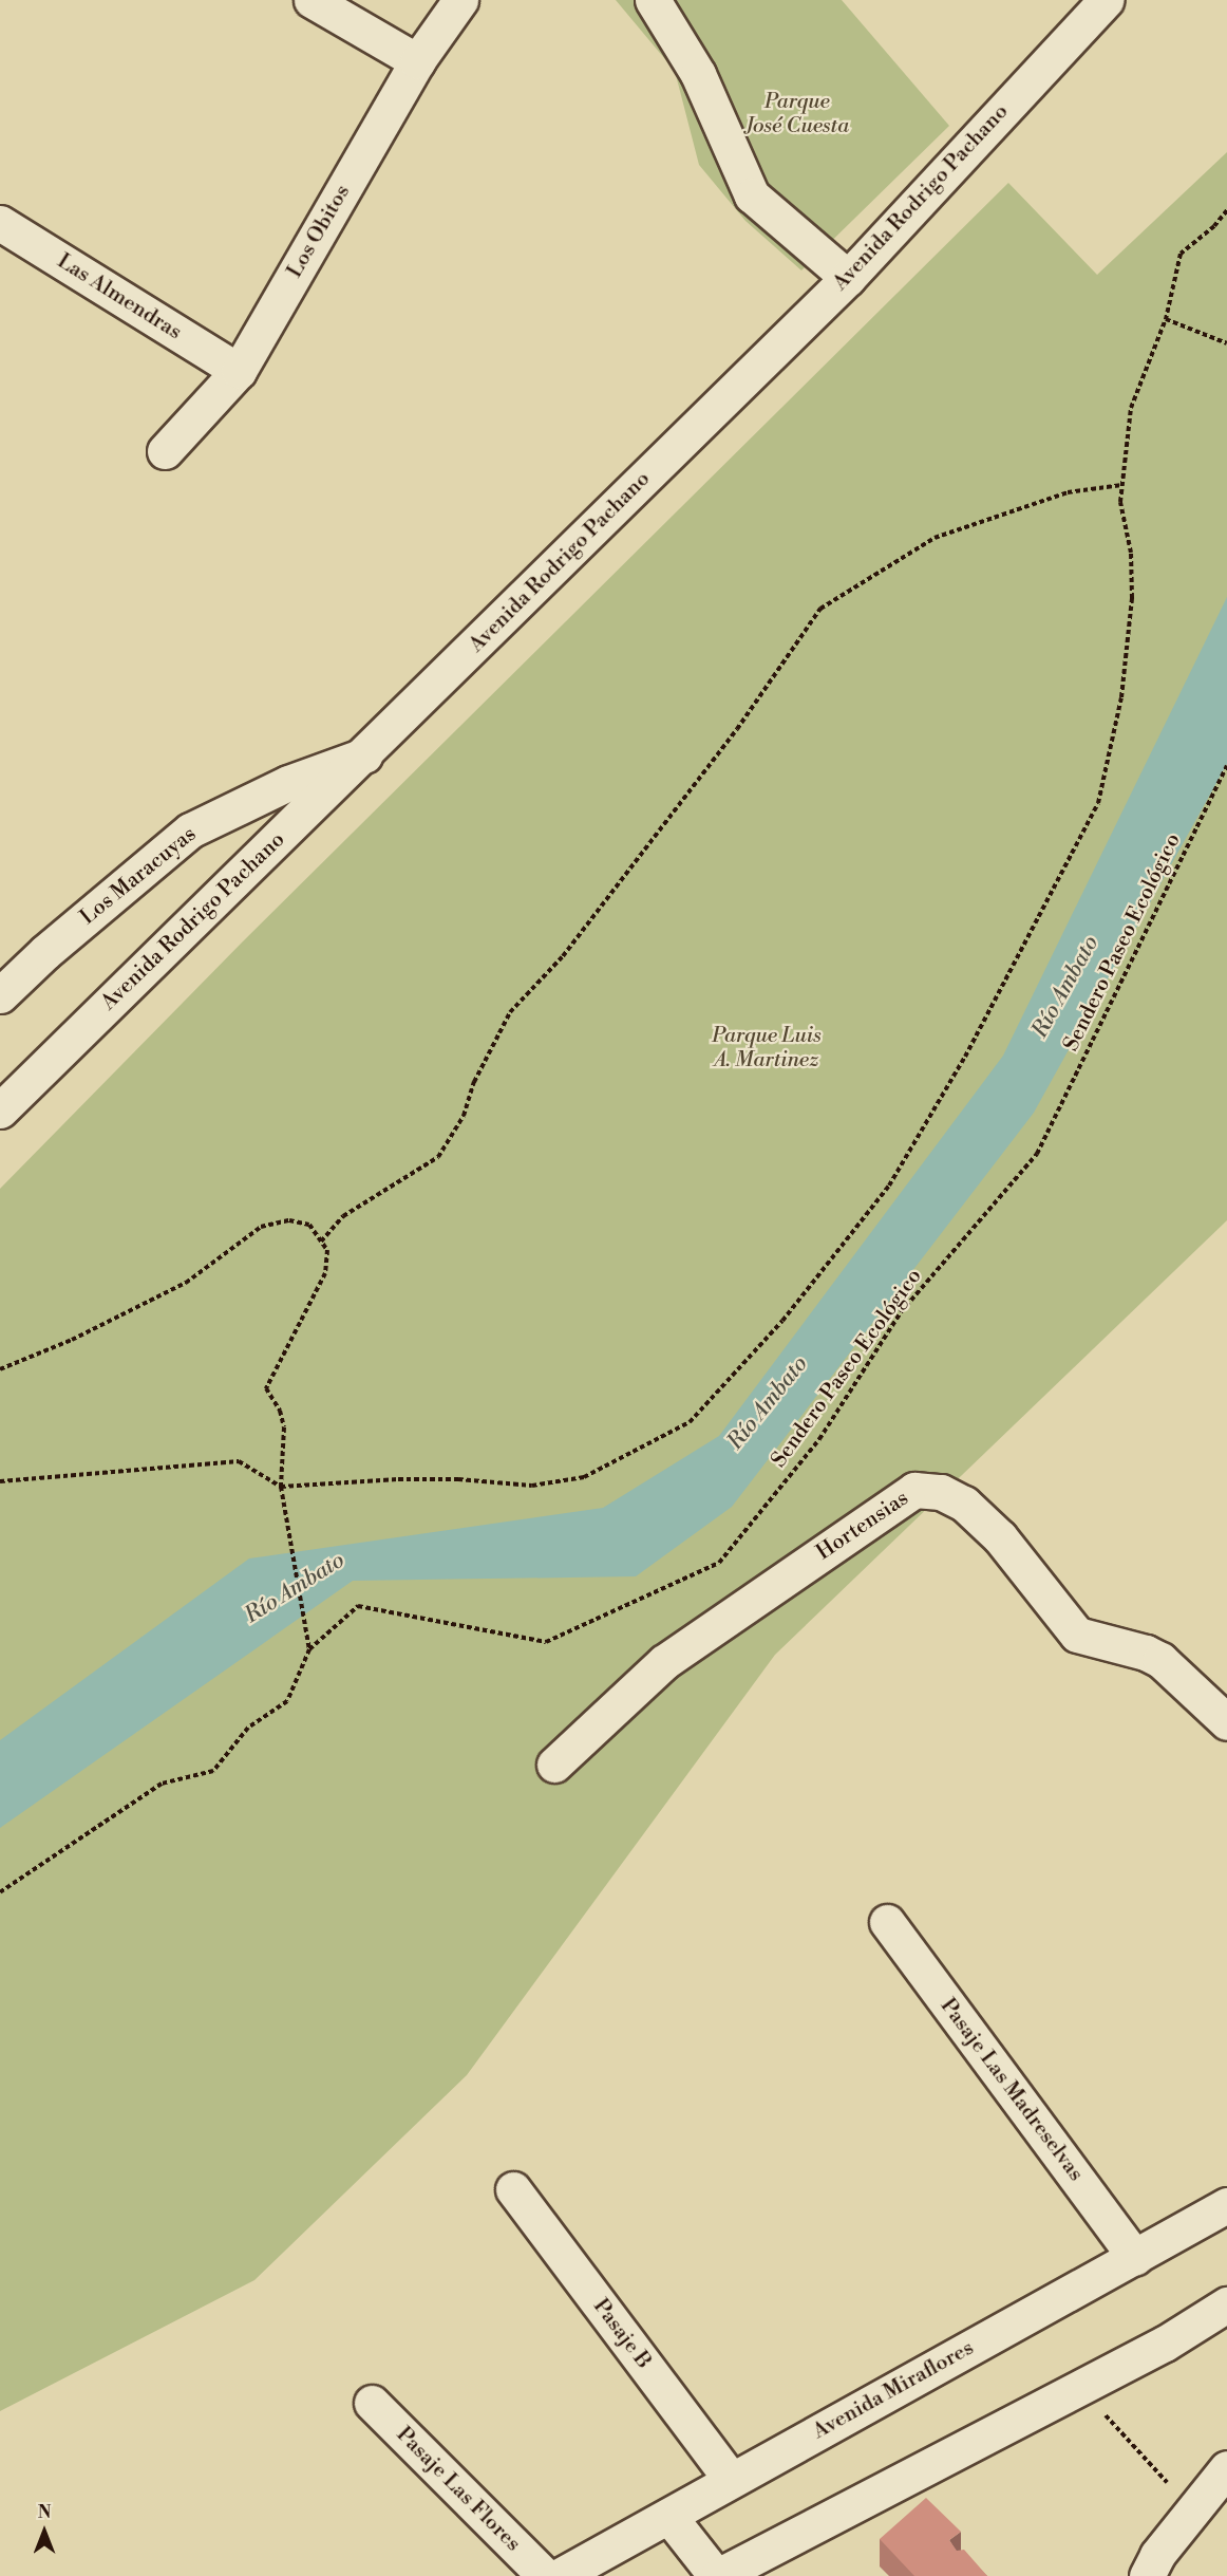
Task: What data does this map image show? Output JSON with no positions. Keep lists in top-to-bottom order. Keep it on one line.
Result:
{"streets":{"street":["Avenida Rodrigo Pachano","Los Obitos","Las Almendras","Los Maracuyas","Hortensias","Pasaje Las Madreselvas","Pasaje B","Avenida Miraflores","Pasaje Las Flores"],"path":["Sendero Paseo Ecológico"]},"crossings":[["Avenida Rodrigo Pachano","Los Maracuyas"],["Los Obitos","Las Almendras"],["Pasaje Las Madreselvas","Avenida Miraflores"],["Pasaje B","Avenida Miraflores"]],"water":["Río Ambato"],"parks":["Parque José Cuesta","Parque Luis A. Martinez"],"north":"top"}
